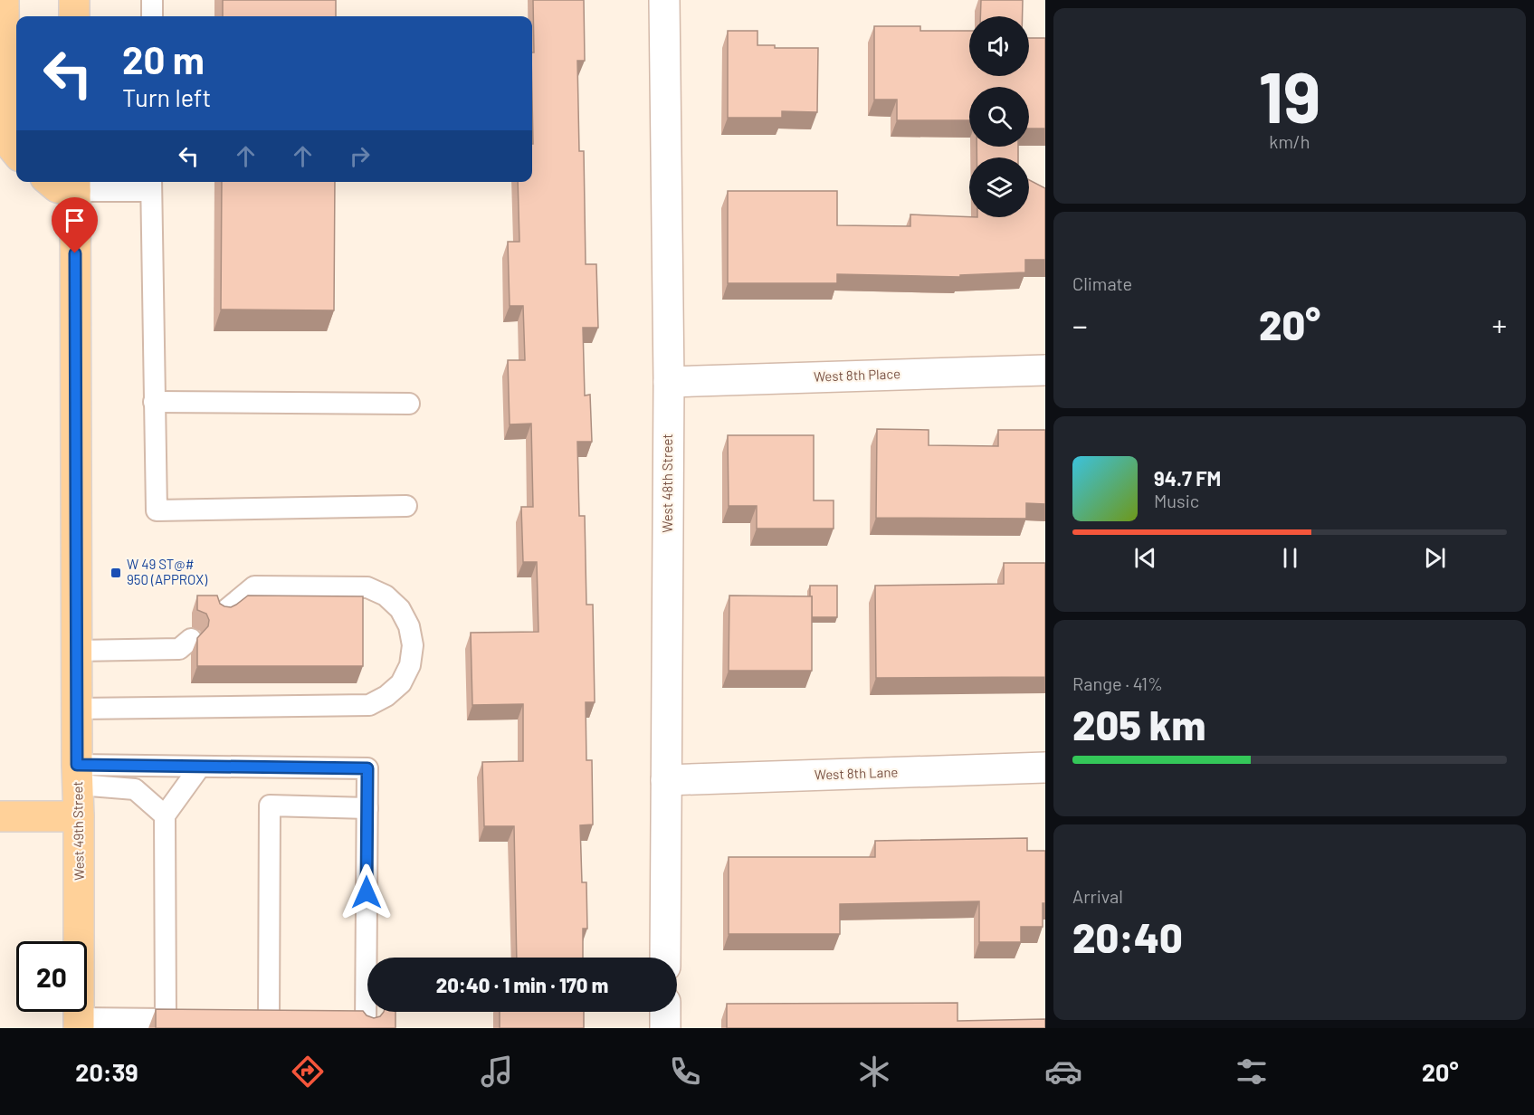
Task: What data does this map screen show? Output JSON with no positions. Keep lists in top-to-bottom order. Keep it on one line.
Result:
{"streets":{"main road":["West 49th Street"],"street":["West 8th Place","West 48th Street","West 8th Lane"]},"crossings":[["West 8th Place","West 48th Street"],["West 48th Street","West 8th Lane"]],"places":{"transit":["W 49 ST@# 950 (APPROX)"]},"page":{"tile":[["19","km/h"],"Climate",["Range · 41%","205 km"],["Arrival","20:40"]],"turn":["20 m","Turn left"],"heat":["−","20°","+"],"song":["94.7 FM","Music"],"limit":"20","trip":"20:40 · 1 min · 170 m","tabs":["20:39","20°"]}}
